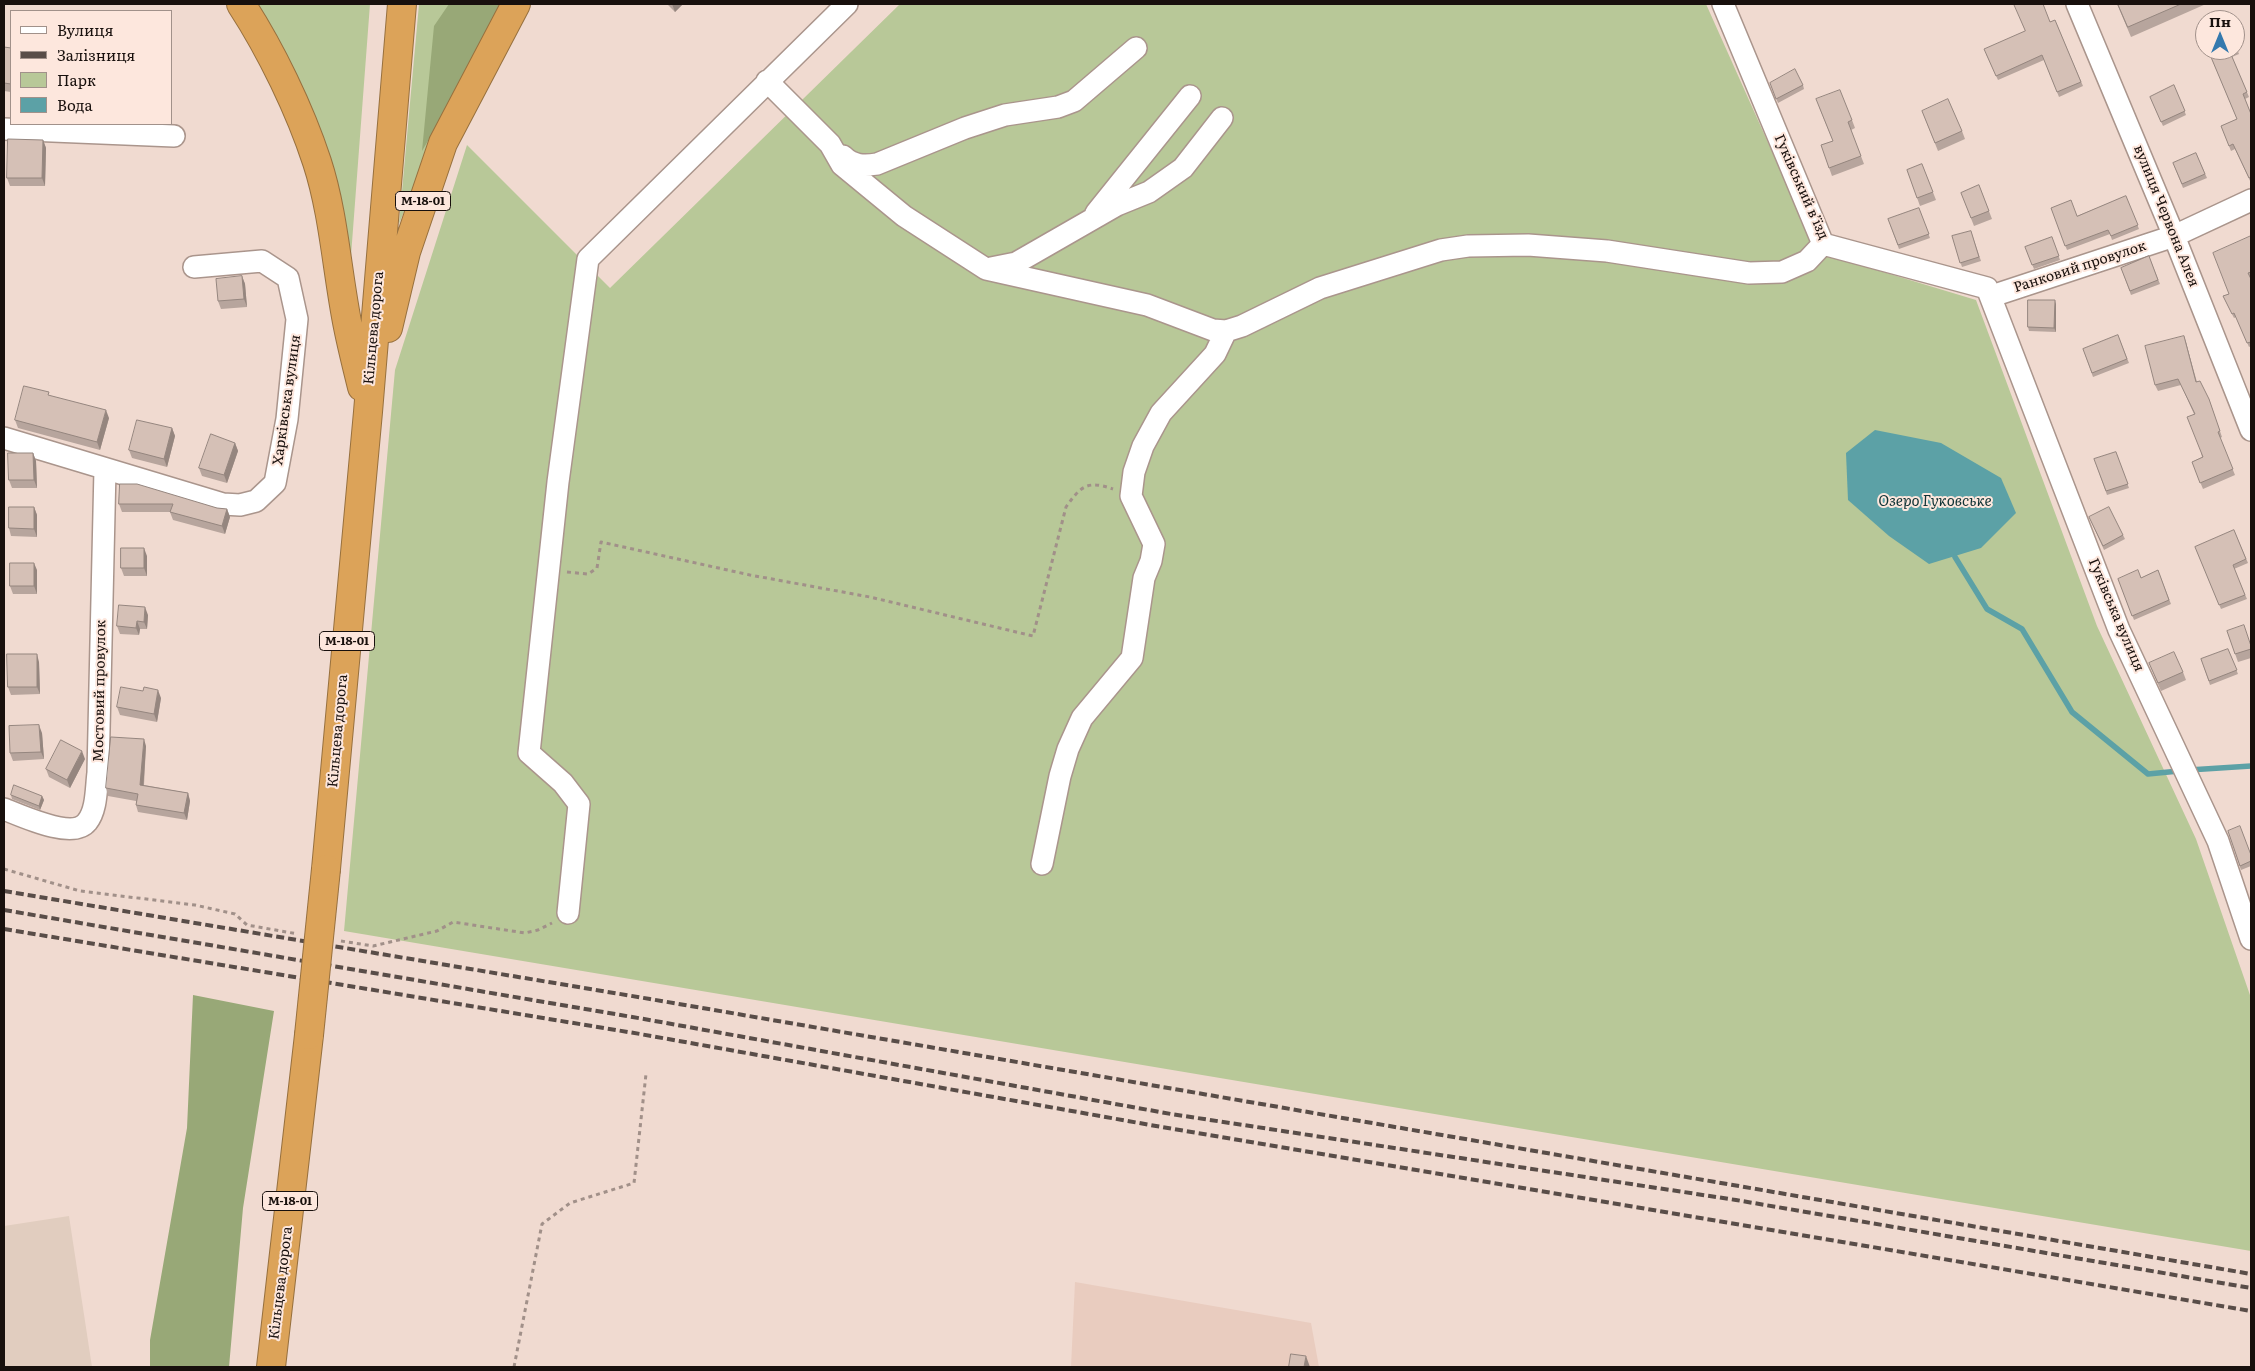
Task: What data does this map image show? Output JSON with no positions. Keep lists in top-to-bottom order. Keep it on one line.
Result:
{"streets":{"highway":["М-18-01","Кільцева дорога"],"street":["Гуківський в’їзд","вулиця Червона Алея","Ранковий провулок","Харківська вулиця","Гуківська вулиця","Мостовий провулок"]},"crossings":[["Гуківський в’їзд","Ранковий провулок"],["Гуківський в’їзд","Гуківська вулиця"],["М-18-01","Кільцева дорога"],["вулиця Червона Алея","Ранковий провулок"],["Ранковий провулок","Гуківська вулиця"],["Харківська вулиця","Мостовий провулок"]],"water":["Озеро Гуковське"],"legend":["Вулиця","Залізниця","Парк","Вода"],"north":"top"}
